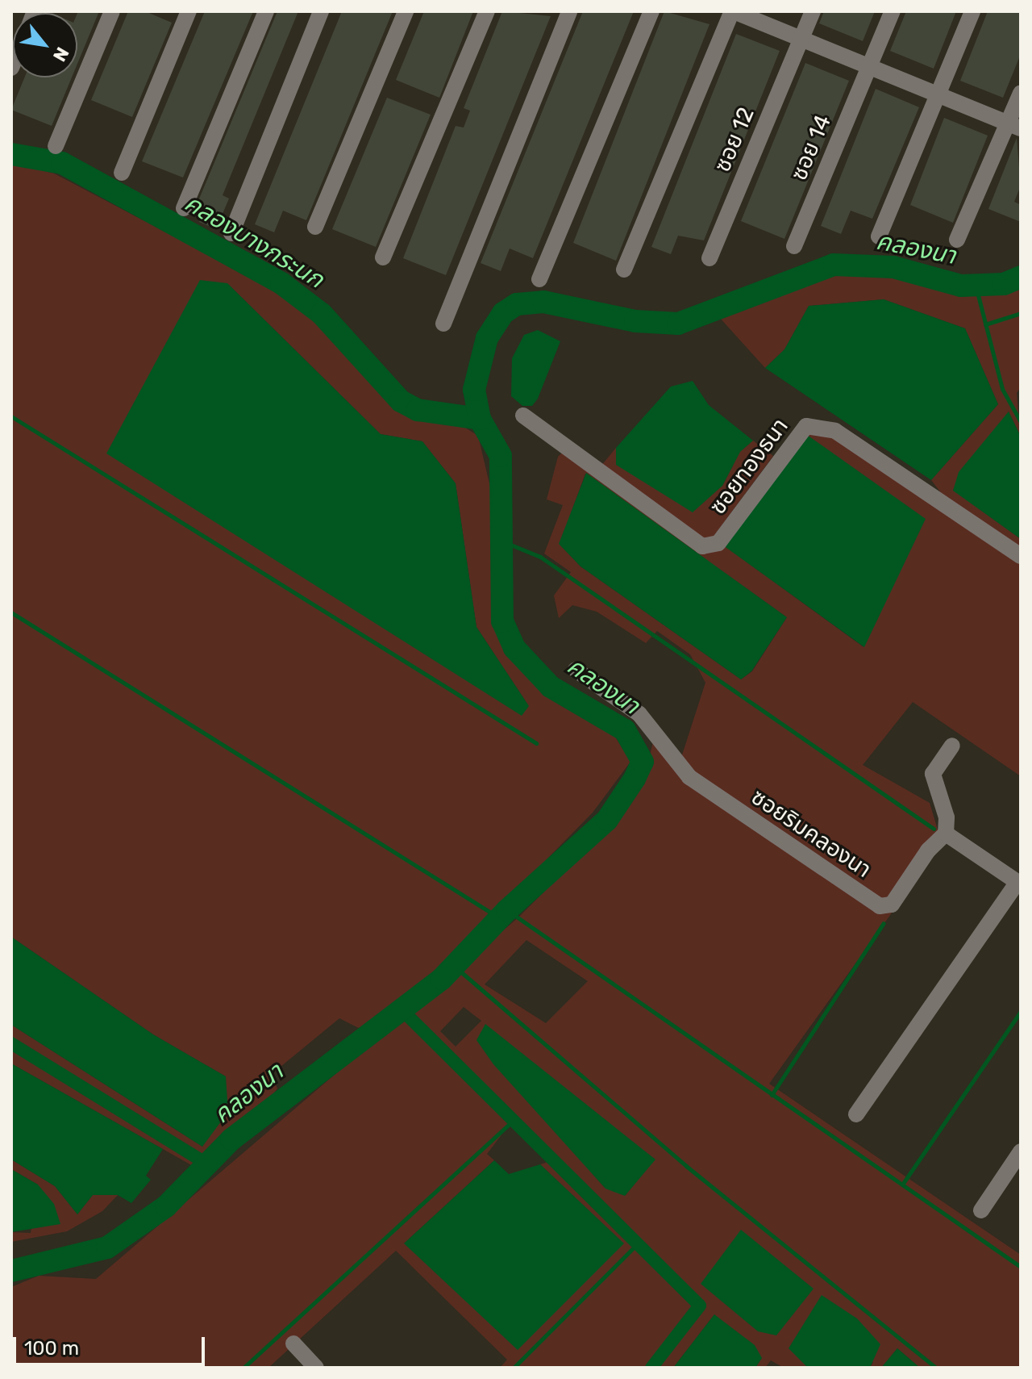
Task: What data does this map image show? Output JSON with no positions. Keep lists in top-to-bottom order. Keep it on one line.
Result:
{"streets":{"street":["ซอย 12","ซอย 14","ซอยทองธนา","ซอยริมคลองนา"]},"water":["คลองบางกระนก","คลองนา"],"scale_bar":"100 m","north":"bottom right"}
